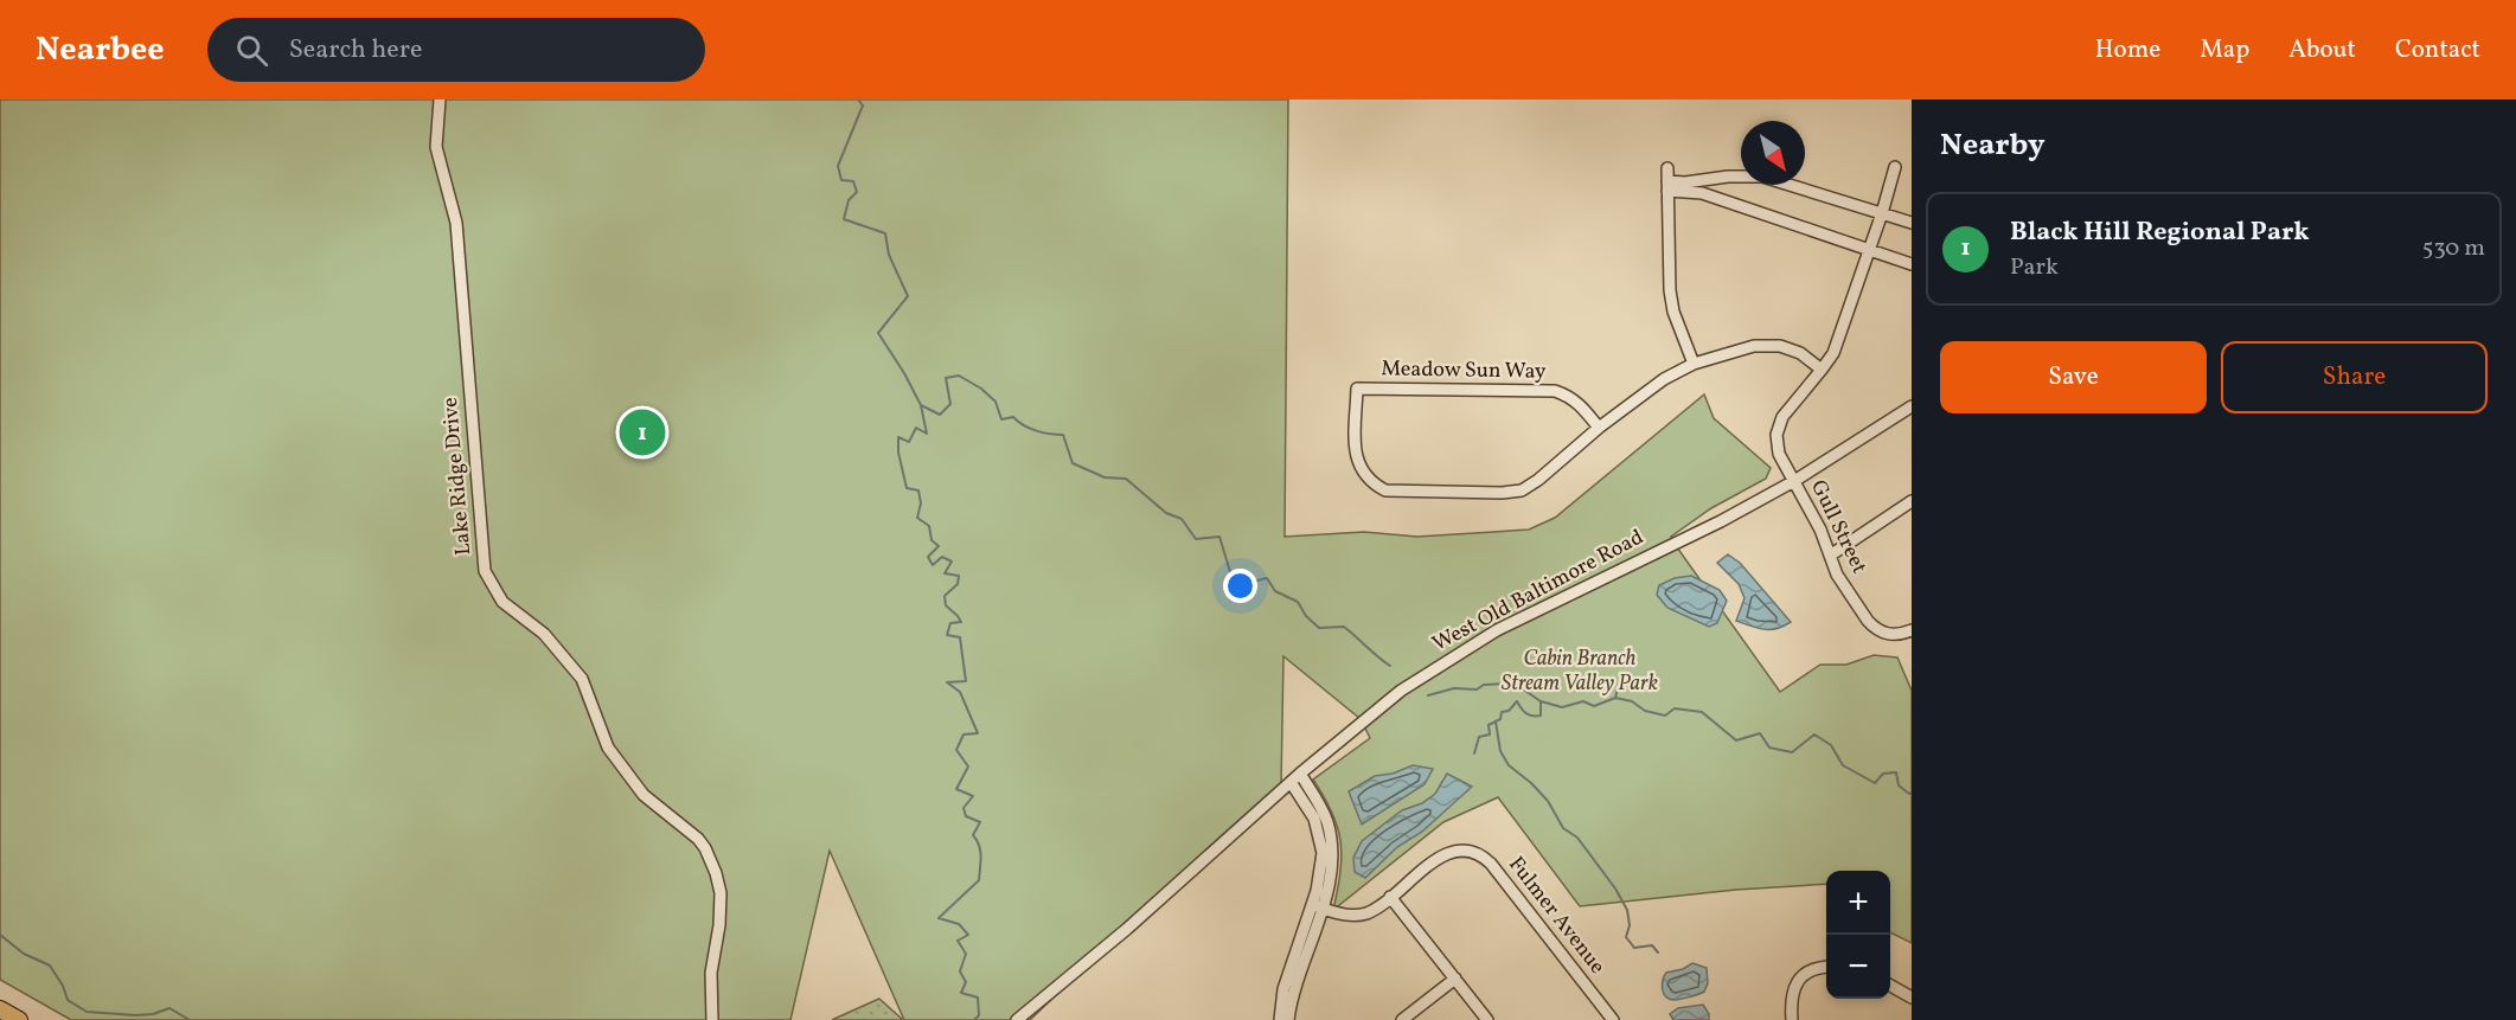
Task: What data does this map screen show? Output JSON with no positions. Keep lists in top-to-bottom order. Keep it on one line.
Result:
{"streets":{"street":["Meadow Sun Way","Lake Ridge Drive","Gull Street","West Old Baltimore Road","Fulmer Avenue"]},"crossings":[["Gull Street","West Old Baltimore Road"]],"parks":["Cabin Branch Stream Valley Park"],"north":"bottom right","page":{"header":"Nearbee","search":"Search here","nav":["Home","Map","About","Contact"],"heading":"Nearby","list":[{"mark":"1","name":"Black Hill Regional Park","note":"Park","value":"530 m"}],"buttons":["Save","Share"],"pins":"1","map_buttons":["+","−"]}}
